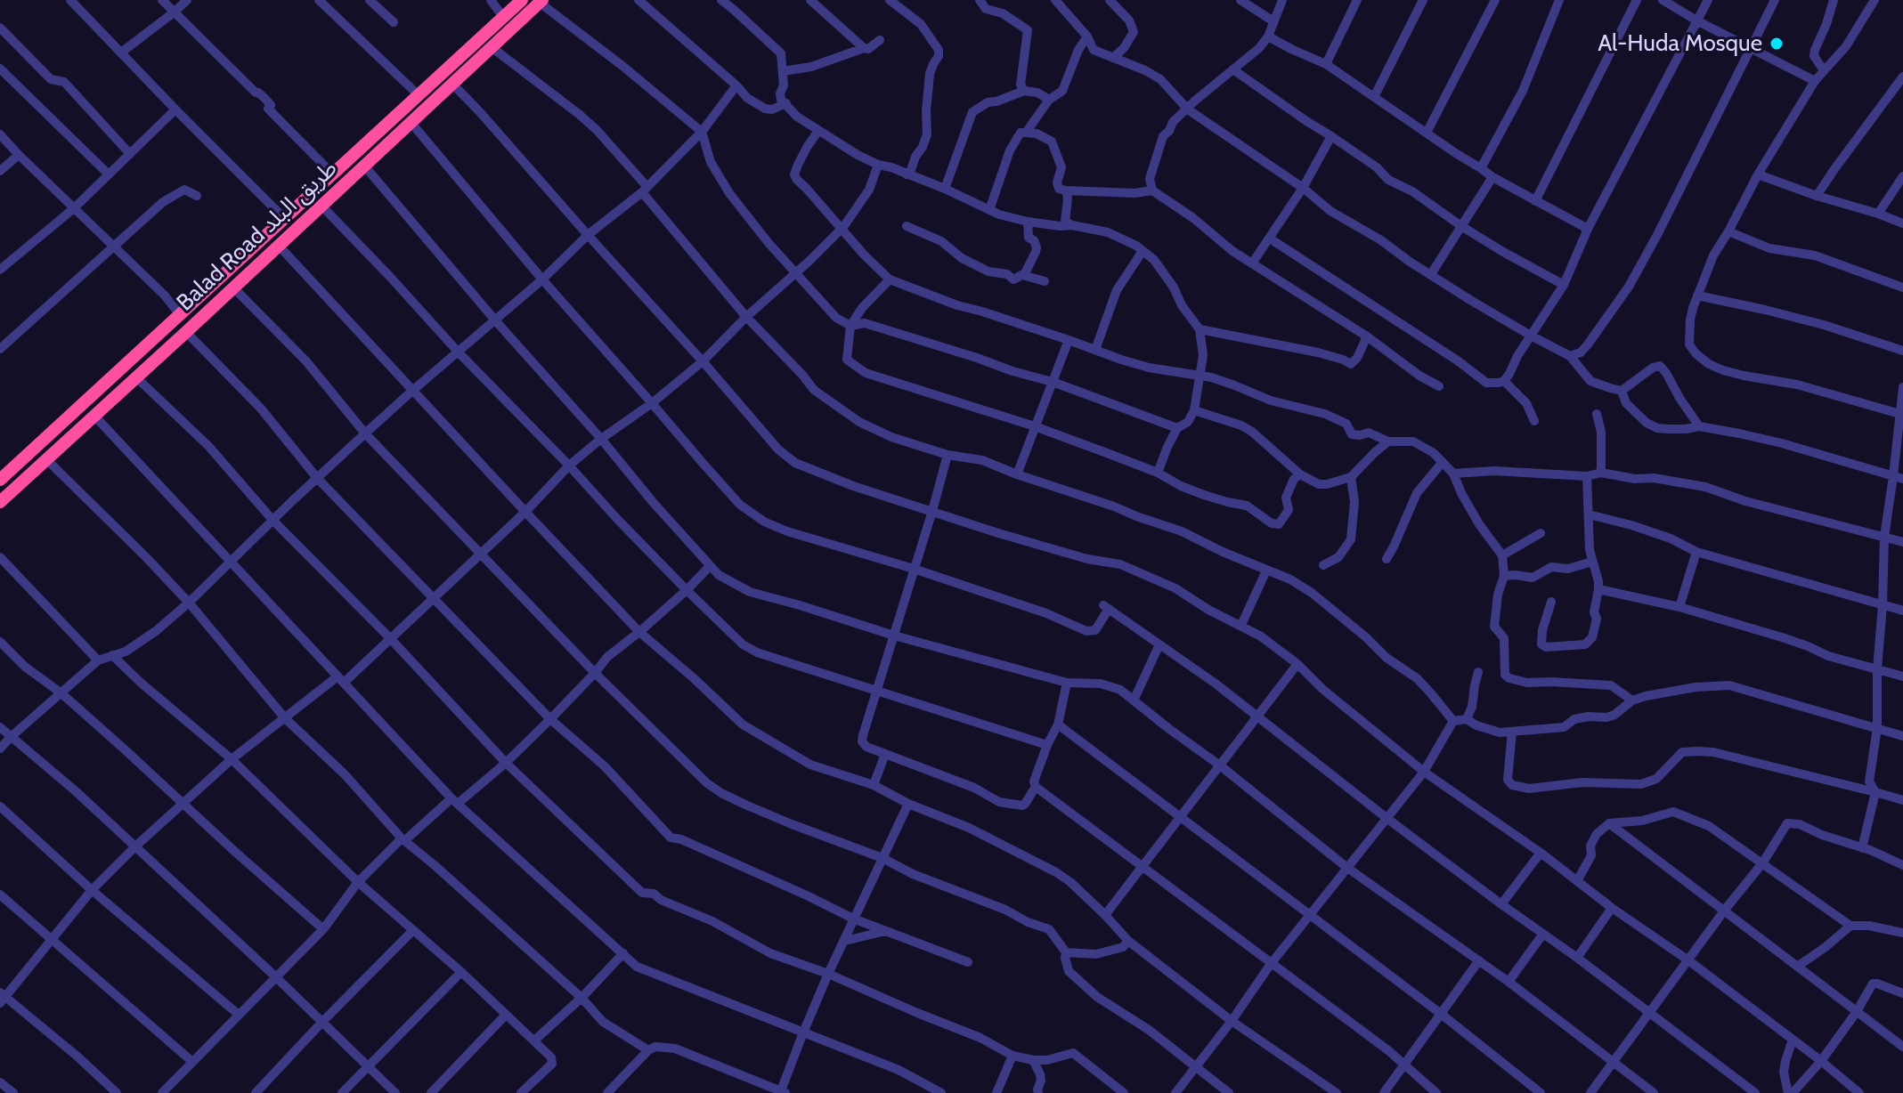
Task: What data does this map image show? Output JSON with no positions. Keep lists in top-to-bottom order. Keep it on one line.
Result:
{"streets":{"highway":["Balad Road طريق البلد"]},"places":["Al-Huda Mosque"]}
